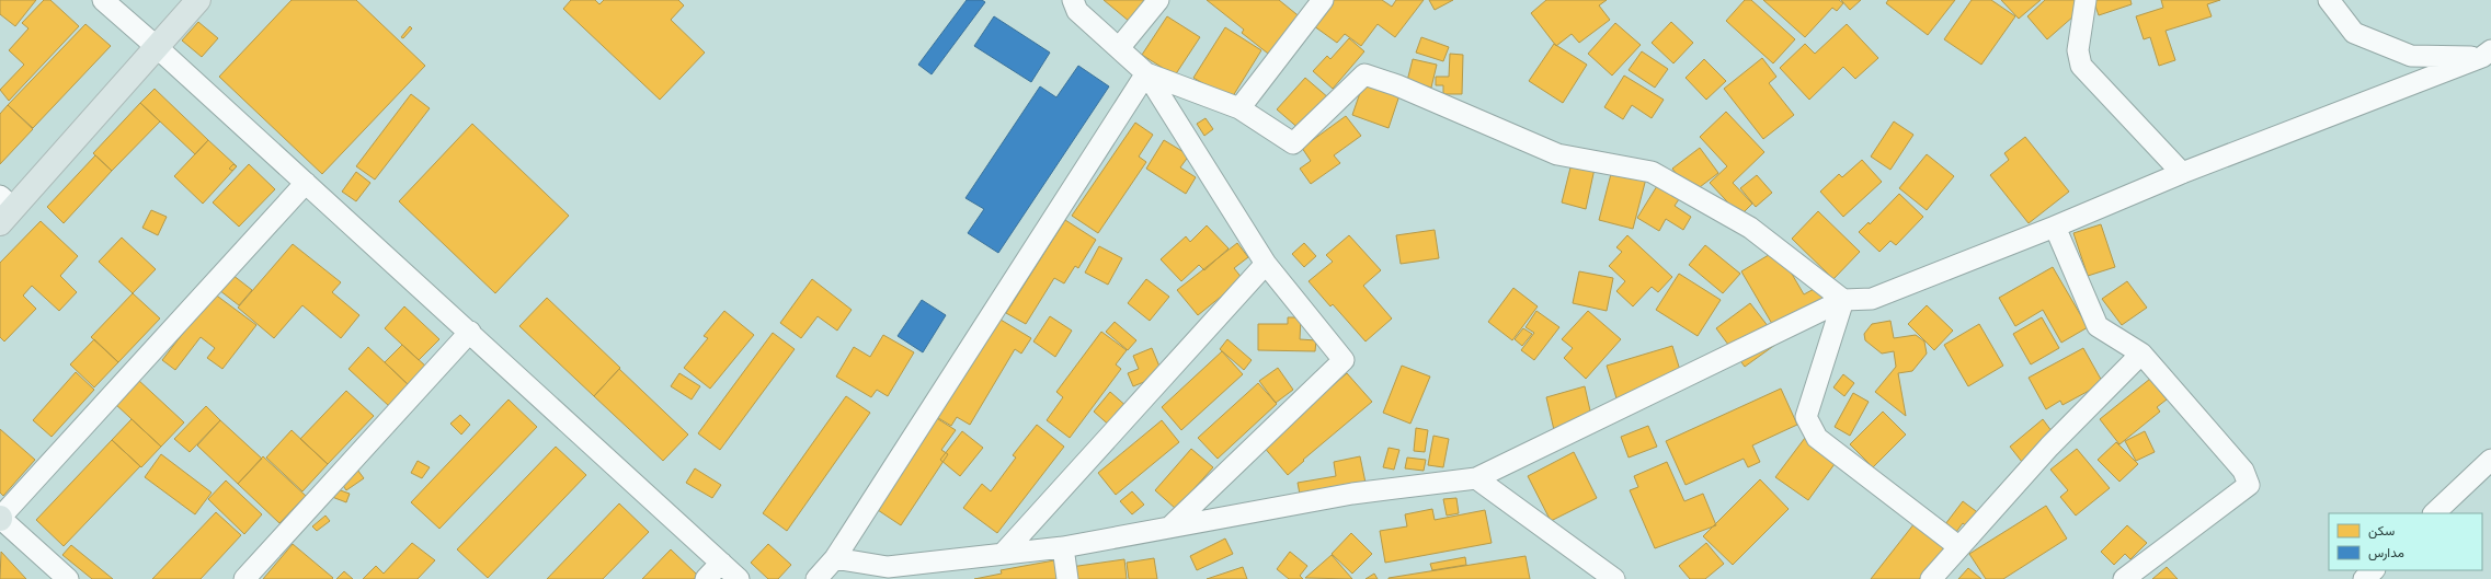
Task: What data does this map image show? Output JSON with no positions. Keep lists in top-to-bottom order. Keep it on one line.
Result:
{"legend":["سكن","مدارس"]}
